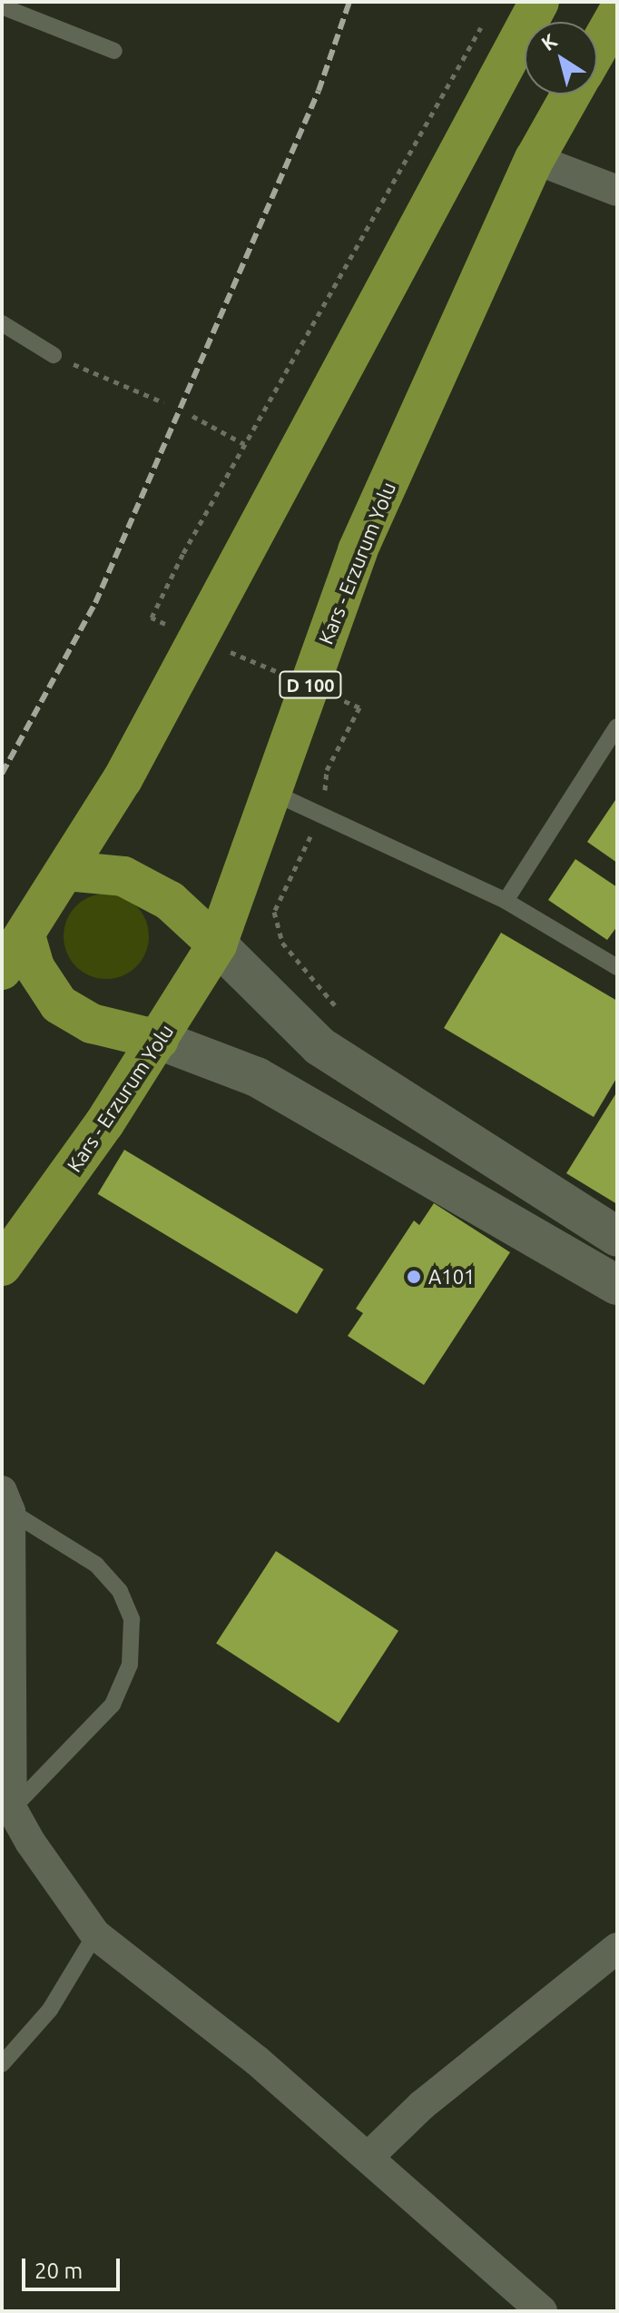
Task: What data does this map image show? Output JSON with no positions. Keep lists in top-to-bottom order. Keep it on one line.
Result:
{"streets":{"highway":["Kars - Erzurum Yolu","D 100"]},"places":["A101"],"scale_bar":"20 m","north":"top left"}
